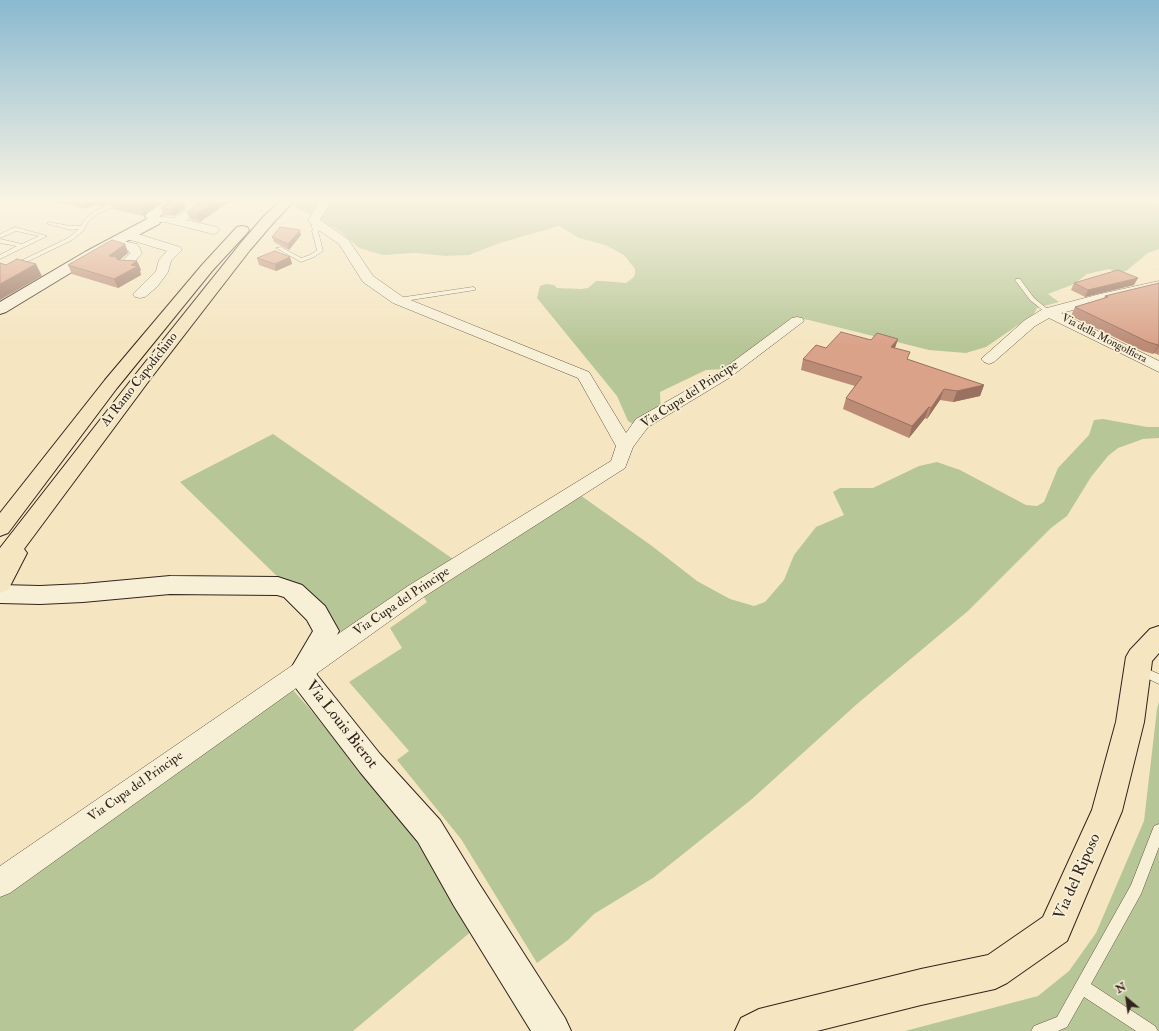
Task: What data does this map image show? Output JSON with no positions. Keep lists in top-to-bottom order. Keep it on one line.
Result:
{"streets":{"main road":["A1 Ramo Capodichino","Via del Riposo"],"street":["Via della Mongolfiera","Via Cupa del Principe","Via Louis Bierot"]},"crossings":[["Via Cupa del Principe","Via Louis Bierot"]],"north":"top left"}
